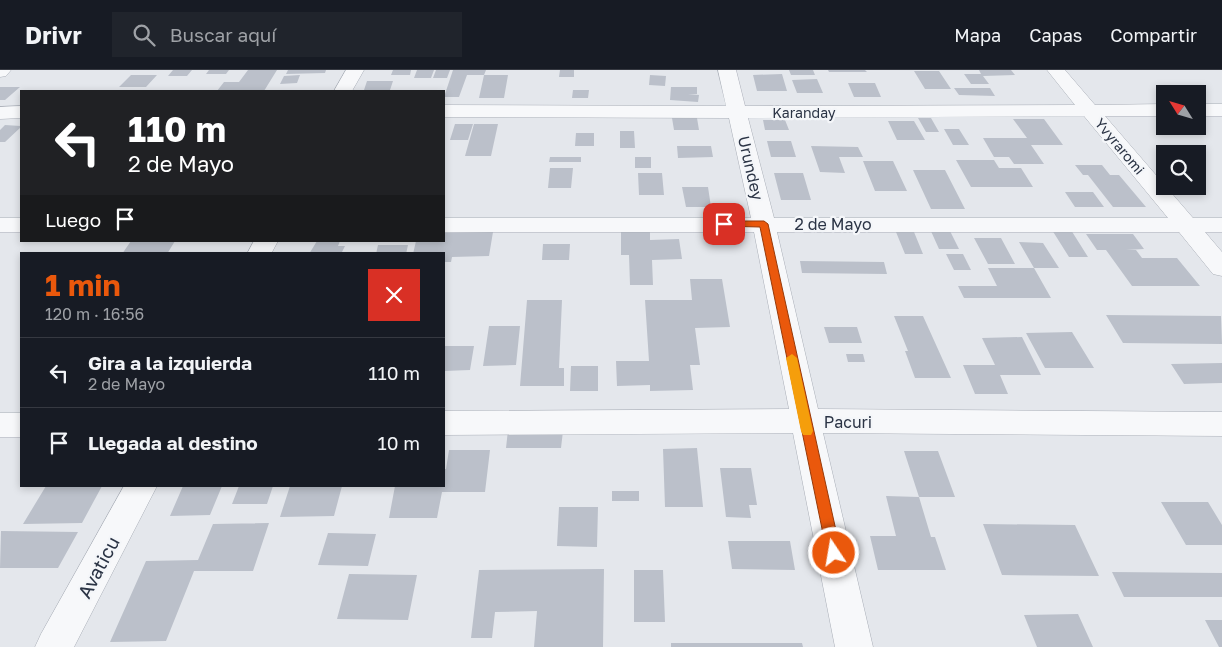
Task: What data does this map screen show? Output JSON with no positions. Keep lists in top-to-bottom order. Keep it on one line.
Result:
{"streets":{"street":["Karanday","Yvyraromi","Urundey","2 de Mayo","Pacuri","Avaticu"]},"crossings":[["Karanday","Yvyraromi"],["Karanday","Urundey"],["Yvyraromi","2 de Mayo"],["Urundey","2 de Mayo"],["Urundey","Pacuri"]],"north":"top left","page":{"header":"Drivr","search":"Buscar aquí","nav":["Mapa","Capas","Compartir"],"turn":["110 m","2 de Mayo"],"then":"Luego","heading":["1 min","120 m · 16:56"],"list":[{"name":"Gira a la izquierda","note":"2 de Mayo","value":"110 m"},{"name":"Llegada al destino","value":"10 m"}]}}
